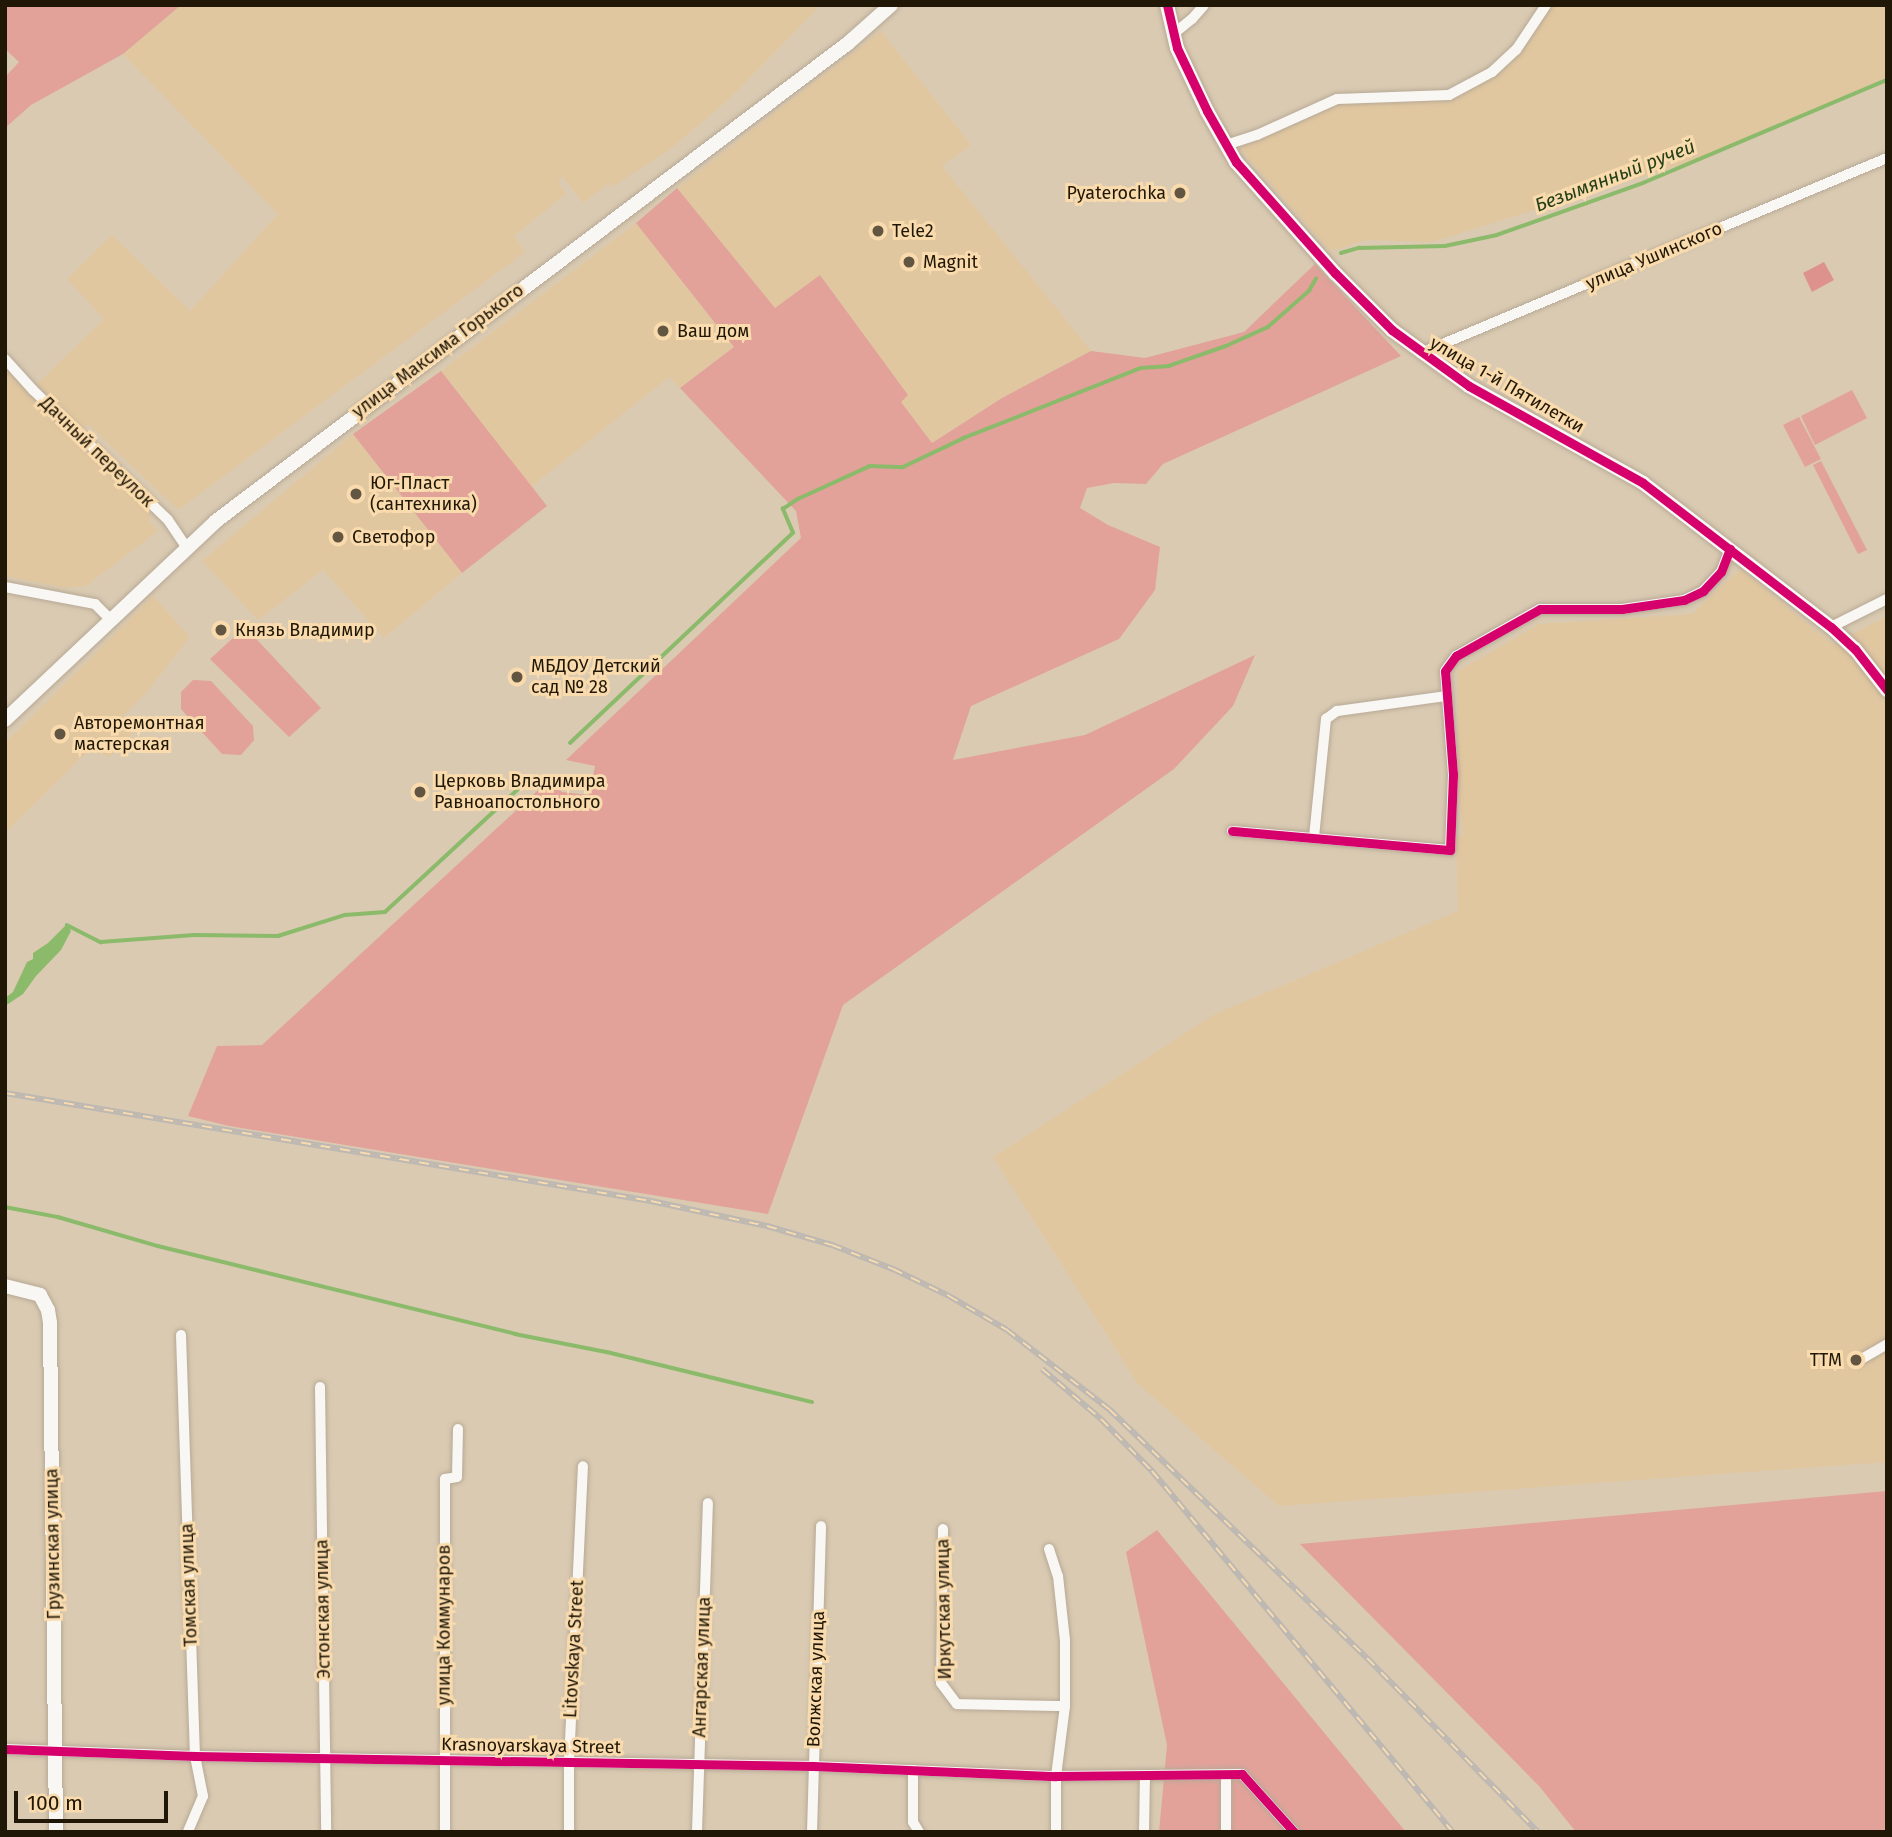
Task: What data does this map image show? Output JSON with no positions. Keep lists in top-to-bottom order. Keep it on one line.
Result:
{"streets":{"main road":["улица Максима Горького","улица 1-й Пятилетки","Грузинская улица"],"street":["улица Ушинского","Дачный переулок","Томская улица","Эстонская улица","Иркутская улица","улица Коммунаров","Litovskaya Street","Ангарская улица","Волжская улица","Krasnoyarskaya Street"]},"crossings":[["улица Ушинского","улица 1-й Пятилетки"],["улица Максима Горького","Дачный переулок"],["Грузинская улица","Krasnoyarskaya Street"],["Томская улица","Krasnoyarskaya Street"],["Эстонская улица","Krasnoyarskaya Street"],["улица Коммунаров","Krasnoyarskaya Street"],["Litovskaya Street","Krasnoyarskaya Street"],["Ангарская улица","Krasnoyarskaya Street"],["Волжская улица","Krasnoyarskaya Street"]],"water":["Безымянный ручей"],"places":["Pyaterochka","Tele2","Magnit","Ваш дом","Юг-Пласт (сантехника)","Светофор","Князь Владимир","МБДОУ Детский сад № 28","Авторемонтная мастерская","Церковь Владимира Равноапостольного","ТТМ"],"scale_bar":"100 m"}
